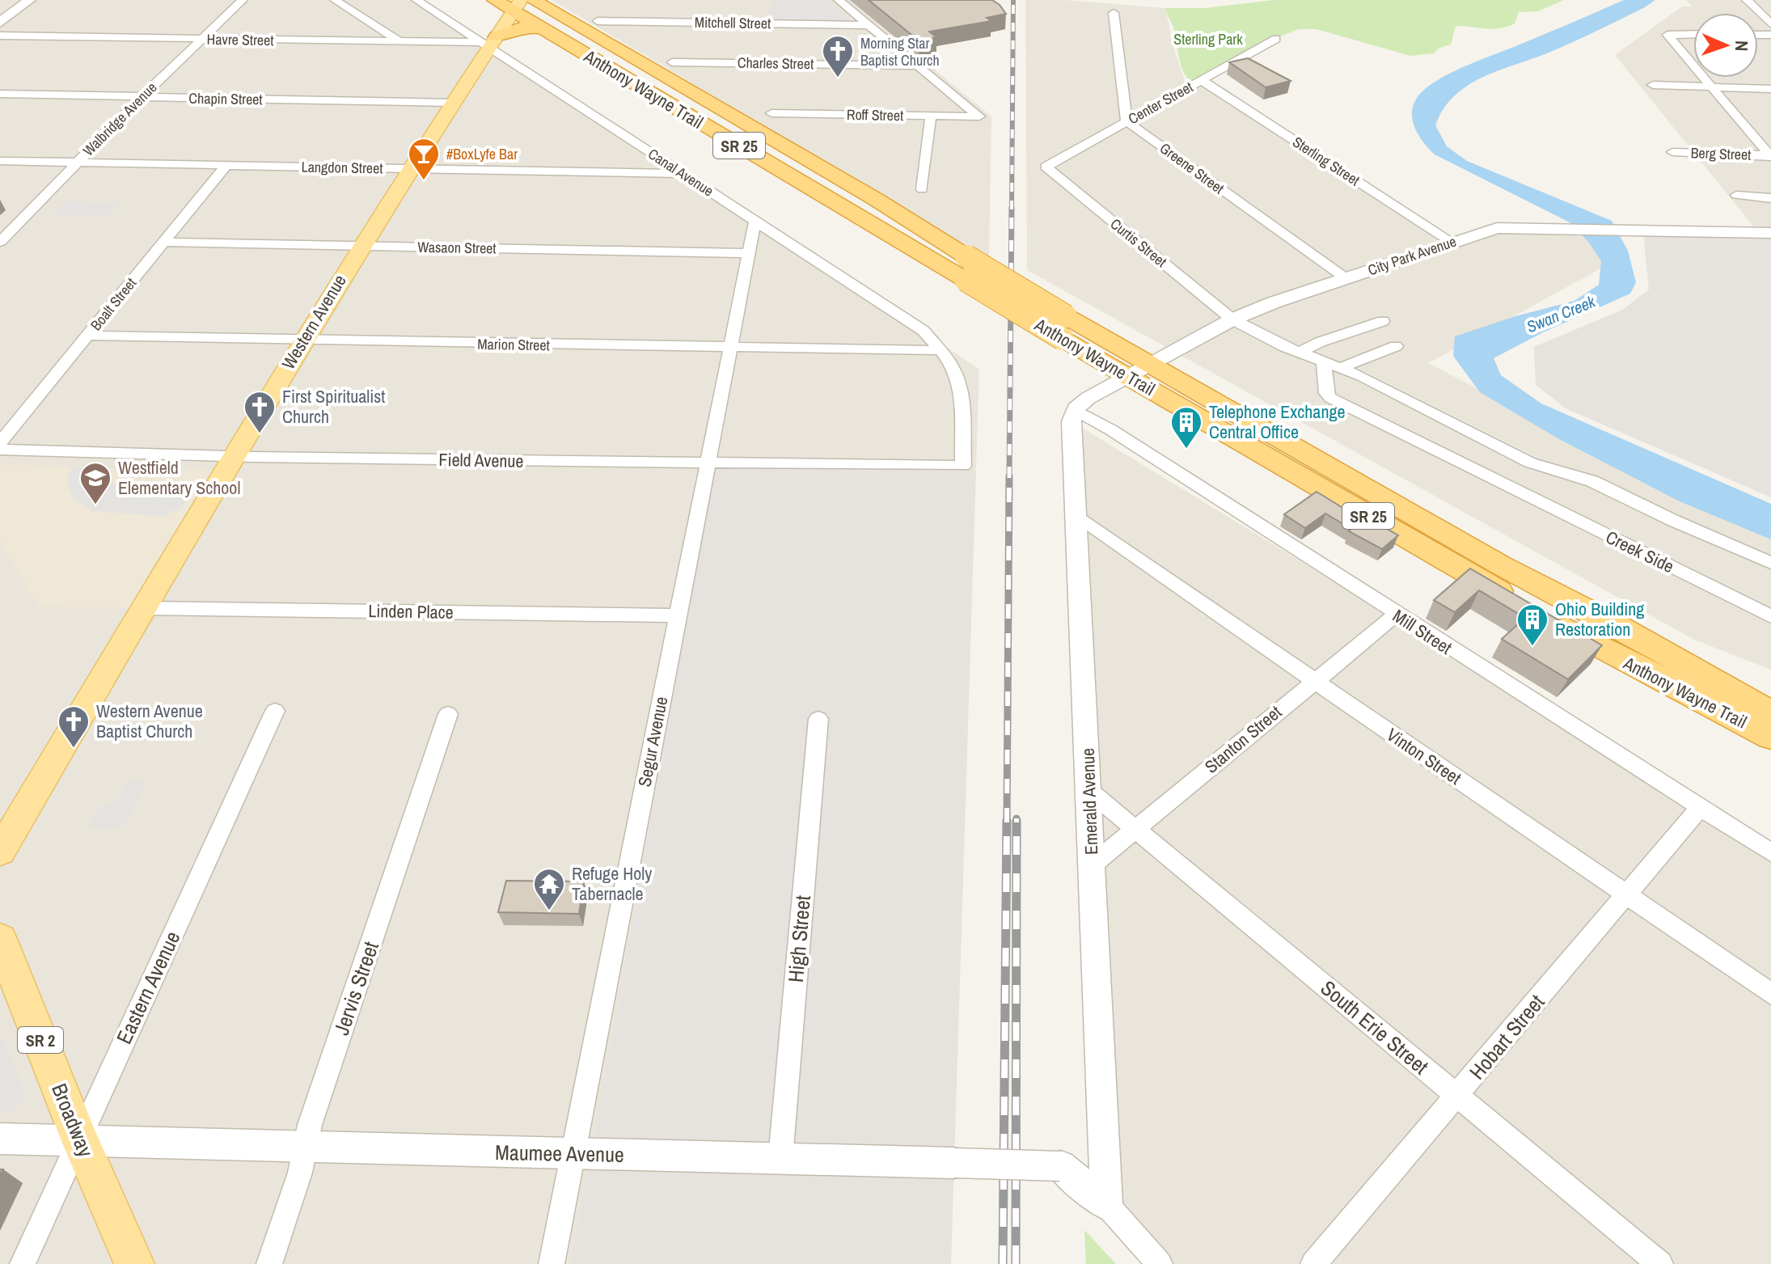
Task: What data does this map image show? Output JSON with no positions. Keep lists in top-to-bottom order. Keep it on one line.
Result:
{"streets":{"highway":["Anthony Wayne Trail","SR 25"],"main road":["Western Avenue","SR 2","Broadway"],"street":["Mitchell Street","Havre Street","Charles Street","Chapin Street","Center Street","Roff Street","Walbridge Avenue","Berg Street","Sterling Street","Langdon Street","Greene Street","Canal Avenue","Curtis Street","Wasaon Street","City Park Avenue","Boalt Street","Marion Street","Field Avenue","Creek Side","Linden Place","Mill Street","Stanton Street","Segur Avenue","Vinton Street","Emerald Avenue","High Street","Eastern Avenue","Jervis Street","South Erie Street","Hobart Street","Maumee Avenue"]},"crossings":[["Havre Street","Walbridge Avenue"],["Havre Street","Canal Avenue"],["Havre Street","Western Avenue"],["Charles Street","Roff Street"],["Anthony Wayne Trail","City Park Avenue"],["Anthony Wayne Trail","Western Avenue"],["Chapin Street","Walbridge Avenue"],["Chapin Street","Western Avenue"],["Center Street","Sterling Street"],["Center Street","Greene Street"],["Center Street","Curtis Street"],["Walbridge Avenue","Langdon Street"],["Sterling Street","City Park Avenue"],["Langdon Street","Canal Avenue"],["Langdon Street","Boalt Street"],["Langdon Street","Western Avenue"],["Greene Street","City Park Avenue"],["Canal Avenue","Western Avenue"],["Canal Avenue","Marion Street"],["Canal Avenue","Field Avenue"],["Canal Avenue","Segur Avenue"],["Curtis Street","City Park Avenue"],["Wasaon Street","Boalt Street"],["Wasaon Street","Western Avenue"],["Wasaon Street","Segur Avenue"],["City Park Avenue","Mill Street"],["City Park Avenue","Emerald Avenue"],["Boalt Street","Marion Street"],["Western Avenue","Marion Street"],["Western Avenue","Field Avenue"],["Western Avenue","Linden Place"],["Marion Street","Segur Avenue"],["Field Avenue","Segur Avenue"],["Linden Place","Segur Avenue"],["Mill Street","Stanton Street"],["Mill Street","Emerald Avenue"],["Mill Street","Hobart Street"],["Stanton Street","Vinton Street"],["Stanton Street","Emerald Avenue"],["Stanton Street","South Erie Street"],["Segur Avenue","Maumee Avenue"],["Vinton Street","Emerald Avenue"],["Vinton Street","Hobart Street"],["Emerald Avenue","South Erie Street"],["Emerald Avenue","Maumee Avenue"],["High Street","Maumee Avenue"],["Eastern Avenue","Broadway"],["Eastern Avenue","Maumee Avenue"],["Jervis Street","Maumee Avenue"],["South Erie Street","Hobart Street"],["Broadway","Maumee Avenue"]],"water":["Swan Creek"],"parks":["Sterling Park"],"places":{"church":["Morning Star Baptist Church","First Spiritualist Church","Western Avenue Baptist Church"],"bar":["#BoxLyfe Bar"],"building":["Telephone Exchange Central Office","Ohio Building Restoration"],"school or university":["Westfield Elementary School"],"temple":["Refuge Holy Tabernacle"]},"north":"right"}
